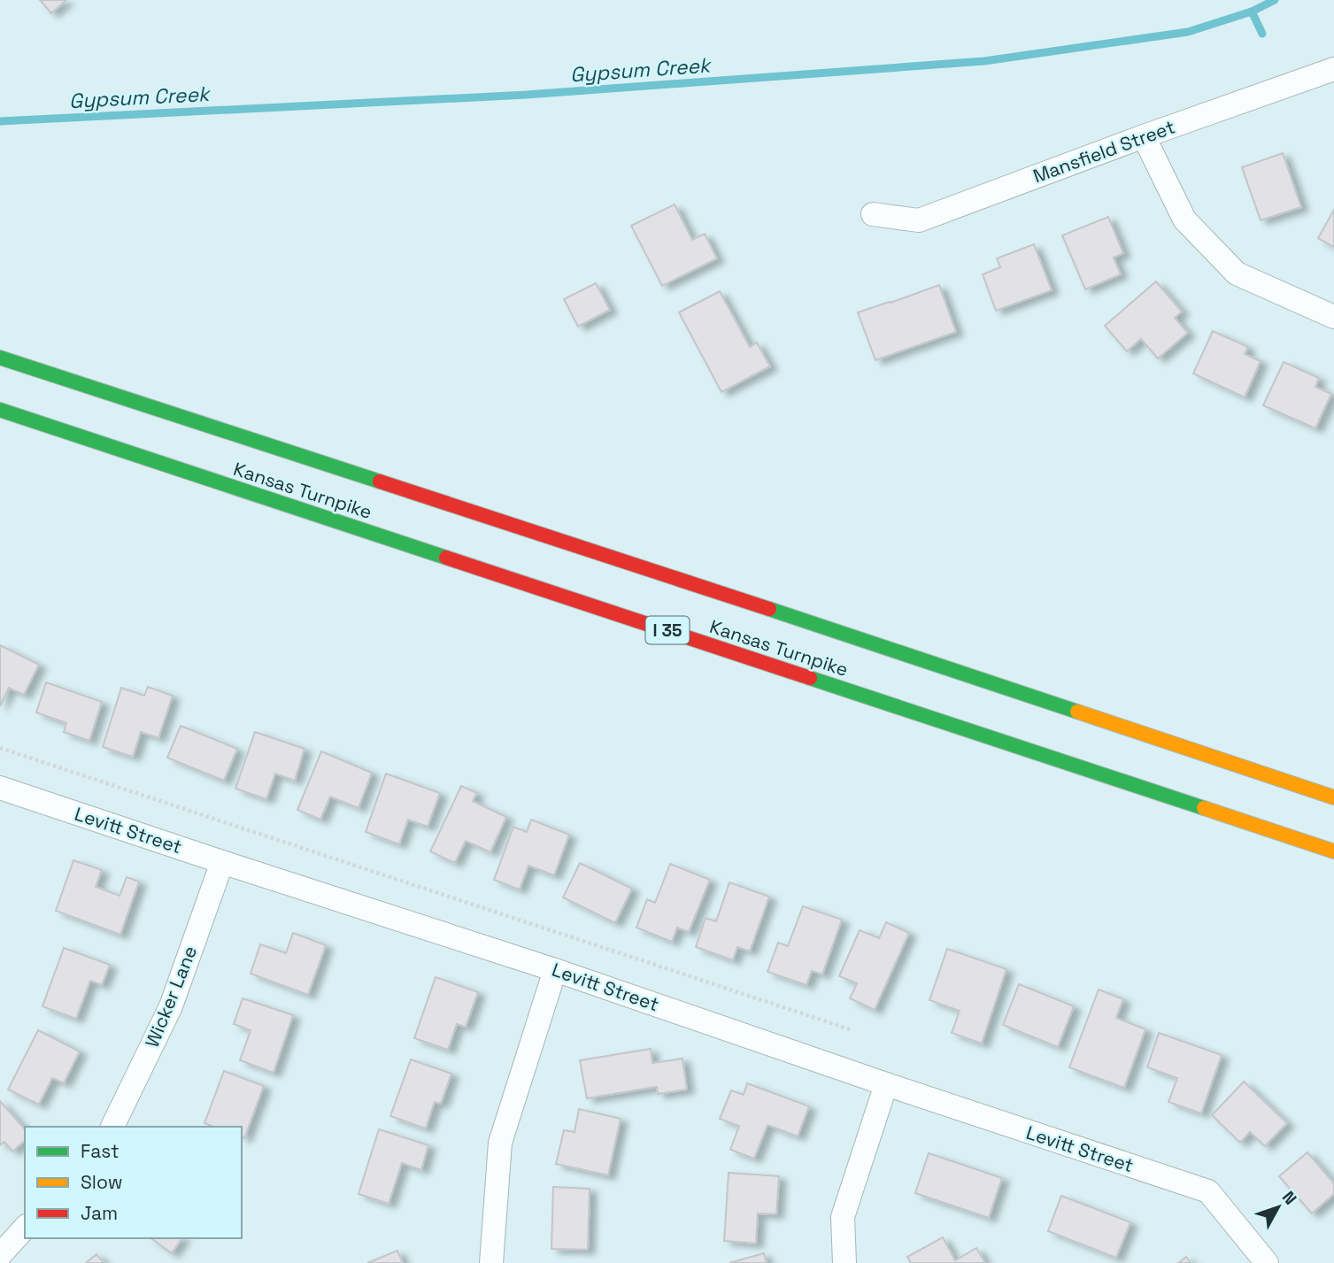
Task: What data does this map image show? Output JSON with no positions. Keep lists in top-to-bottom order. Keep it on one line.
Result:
{"streets":{"highway":["Kansas Turnpike","I 35"],"street":["Mansfield Street","Levitt Street","Wicker Lane"]},"crossings":[["Levitt Street","Wicker Lane"]],"water":["Gypsum Creek"],"legend":["Fast","Slow","Jam"],"north":"top right"}
